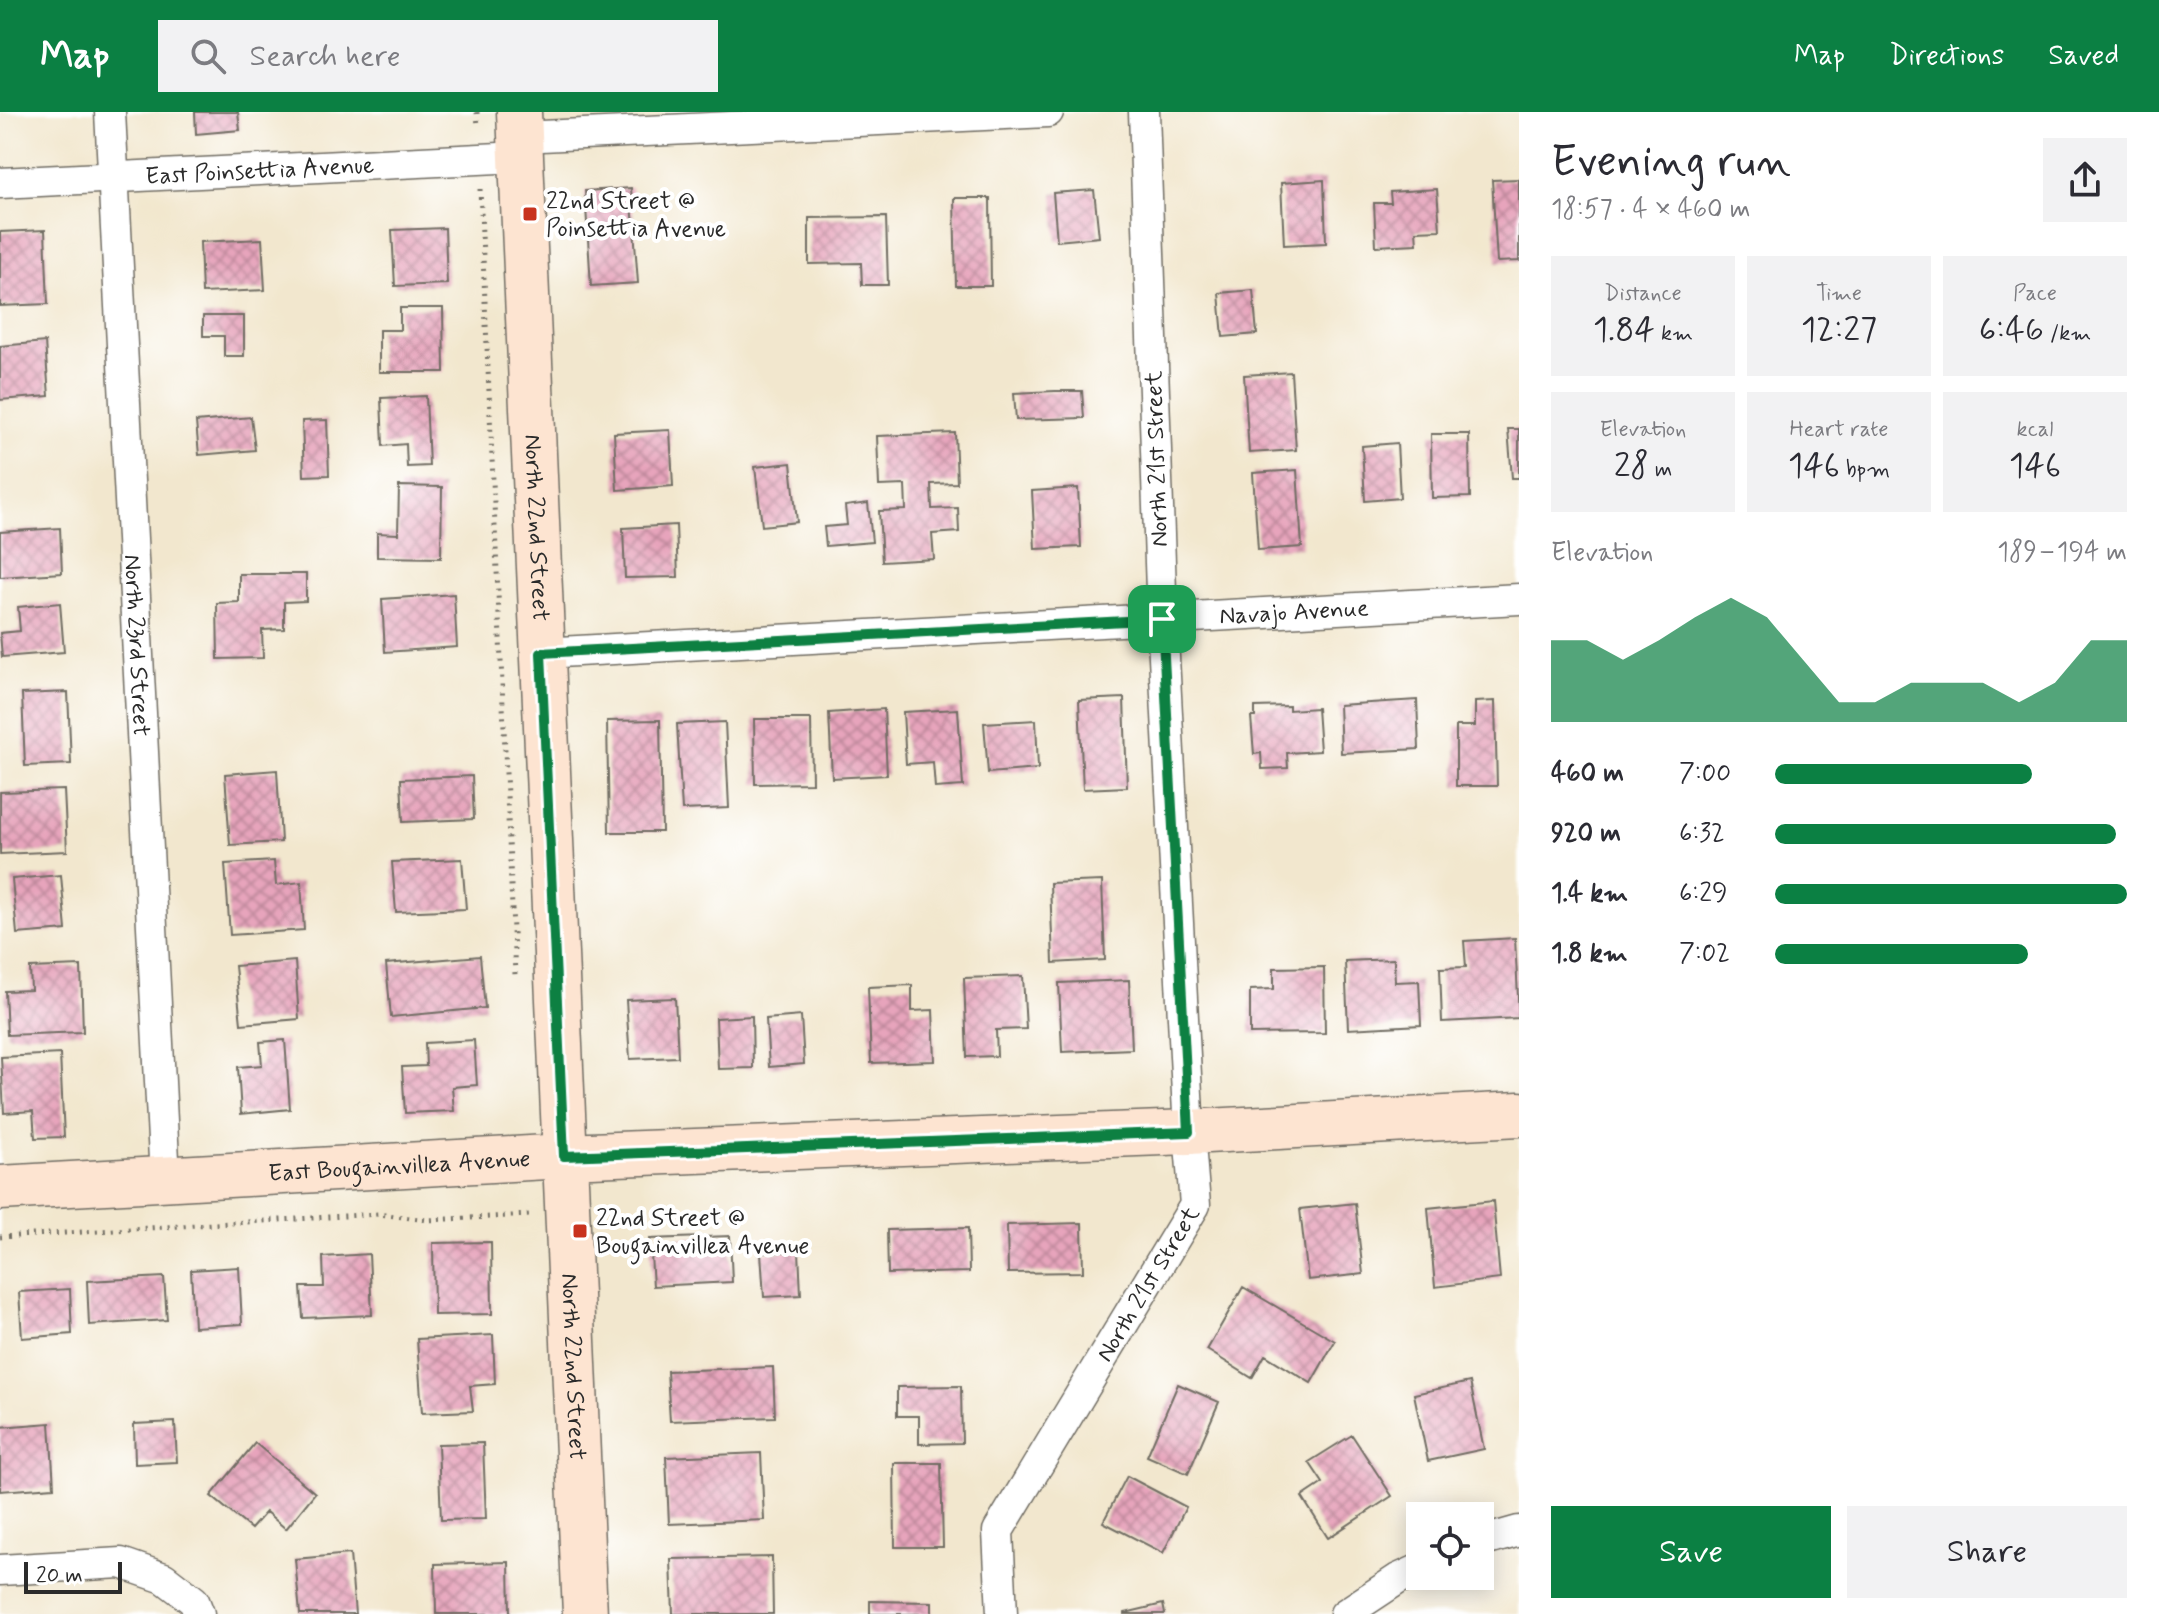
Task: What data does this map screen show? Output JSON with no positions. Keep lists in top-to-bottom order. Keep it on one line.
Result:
{"streets":{"street":["East Poinsettia Avenue","North 21st Street","North 22nd Street","Navajo Avenue","North 23rd Street","East Bougainvillea Avenue"]},"crossings":[["East Poinsettia Avenue","North 22nd Street"],["East Poinsettia Avenue","North 23rd Street"],["North 21st Street","Navajo Avenue"],["North 21st Street","East Bougainvillea Avenue"],["North 22nd Street","Navajo Avenue"],["North 22nd Street","East Bougainvillea Avenue"],["North 23rd Street","East Bougainvillea Avenue"]],"places":{"transit":["22nd Street @ Poinsettia Avenue","22nd Street @ Bougainvillea Avenue"]},"scale_bar":"20 m","page":{"header":"Map","search":"Search here","nav":["Map","Directions","Saved"],"heading":["Evening run","18:57 · 4 × 460 m"],"stats":[["Distance","1.84 km"],["Time","12:27"],["Pace","6:46 /km"],["Elevation","28 m"],["Heart rate","146 bpm"],["kcal","146"]],"chart":["Elevation","189–194 m"],"list":[{"name":"460 m","note":"7:00"},{"name":"920 m","note":"6:32"},{"name":"1.4 km","note":"6:29"},{"name":"1.8 km","note":"7:02"}],"buttons":["Save","Share"],"scale":"20 m"}}
